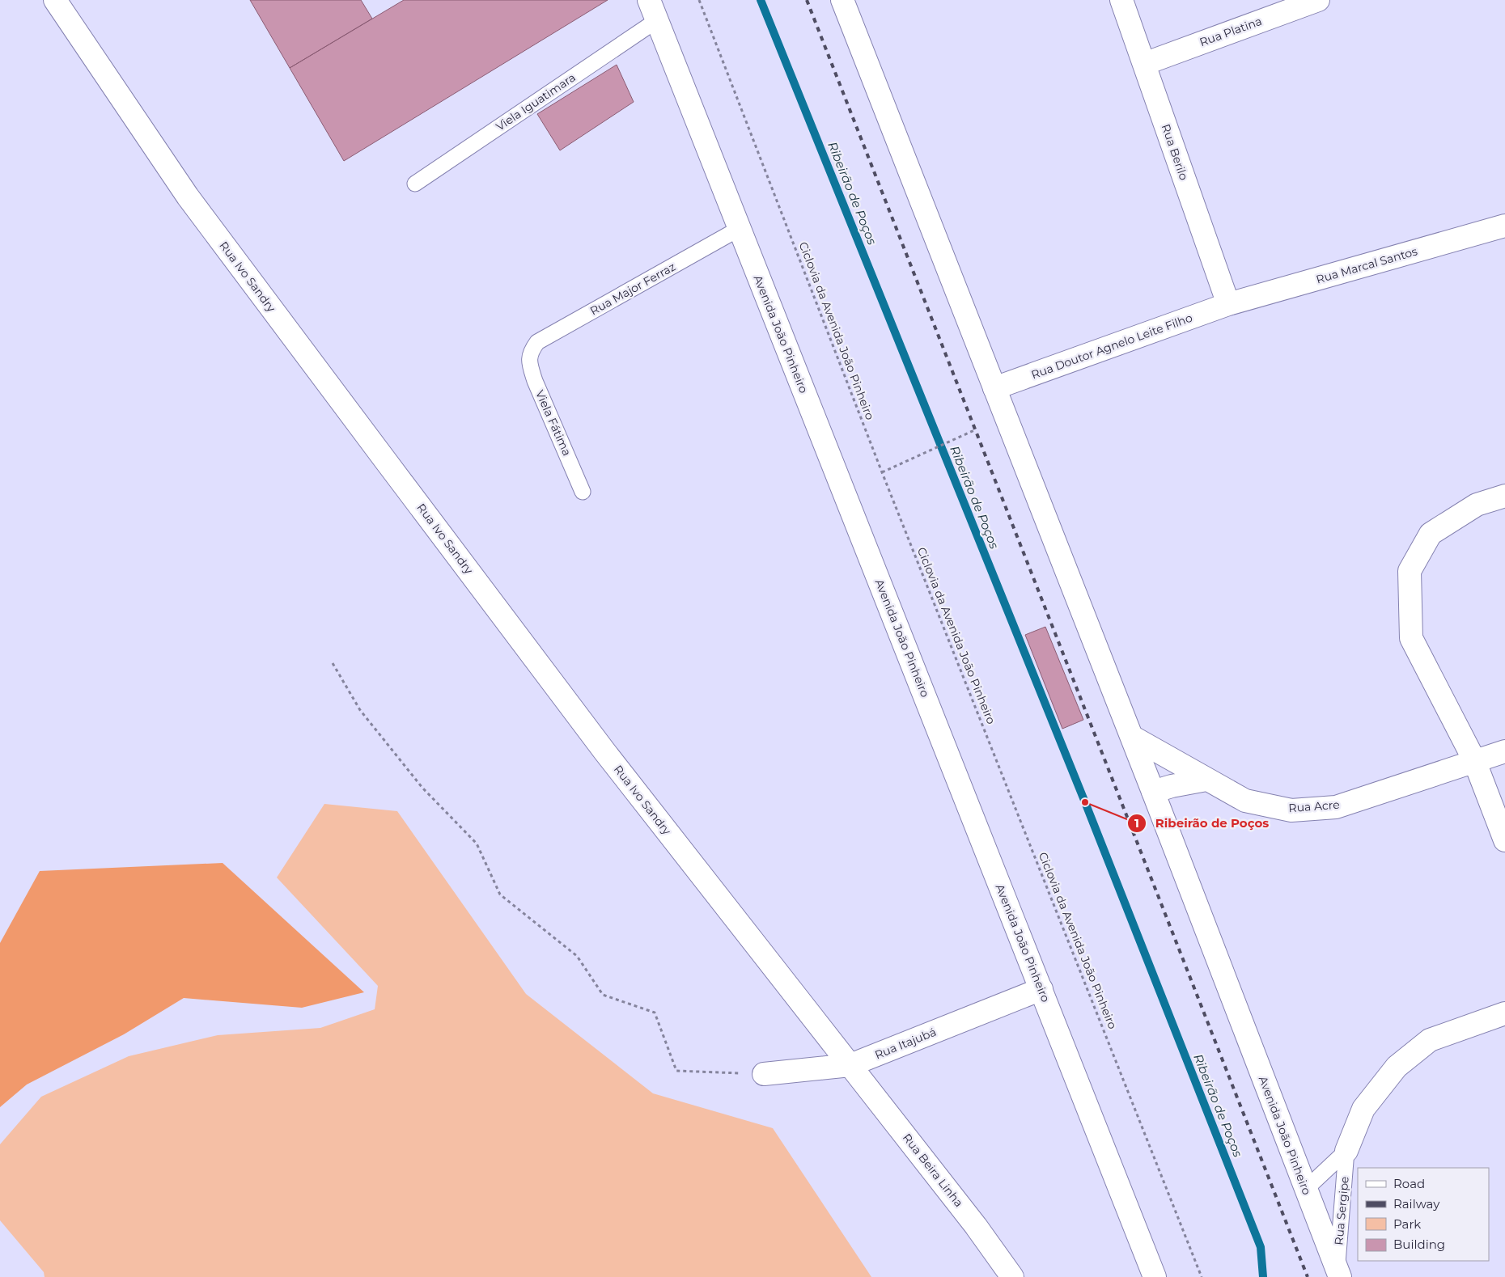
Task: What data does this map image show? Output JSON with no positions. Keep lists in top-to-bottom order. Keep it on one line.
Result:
{"streets":{"street":["Rua Platina","Rua Berilo","Rua Marcal Santos","Rua Ivo Sandry","Avenida João Pinheiro","Rua Doutor Agnelo Leite Filho","Rua Acre","Rua Itajubá","Rua Beira Linha","Rua Sergipe"],"lane":["Viela Iguatimara","Rua Major Ferraz","Viela Fátima"],"path":["Ciclovia da Avenida João Pinheiro"]},"crossings":[["Rua Platina","Rua Berilo"],["Viela Iguatimara","Avenida João Pinheiro"],["Rua Berilo","Rua Marcal Santos"],["Rua Berilo","Rua Doutor Agnelo Leite Filho"],["Rua Marcal Santos","Rua Doutor Agnelo Leite Filho"],["Rua Ivo Sandry","Rua Itajubá"],["Rua Ivo Sandry","Rua Beira Linha"],["Rua Major Ferraz","Avenida João Pinheiro"],["Rua Major Ferraz","Viela Fátima"],["Avenida João Pinheiro","Rua Doutor Agnelo Leite Filho"],["Avenida João Pinheiro","Rua Acre"],["Avenida João Pinheiro","Rua Itajubá"],["Avenida João Pinheiro","Rua Sergipe"],["Rua Itajubá","Rua Beira Linha"]],"water":["Ribeirão de Poços"],"places":["Ribeirão de Poços"],"legend":["Road","Railway","Park","Building"]}
